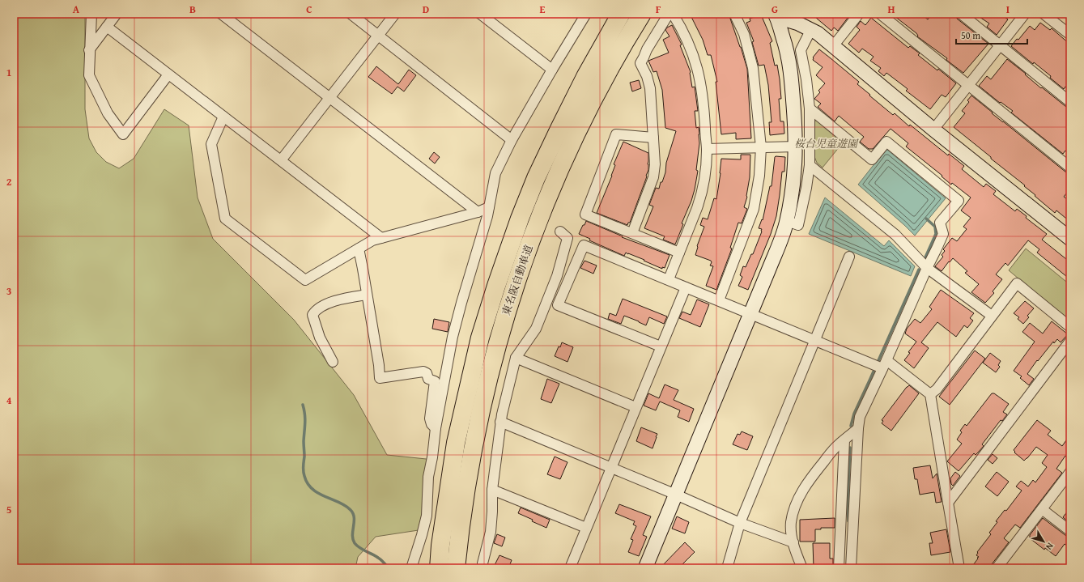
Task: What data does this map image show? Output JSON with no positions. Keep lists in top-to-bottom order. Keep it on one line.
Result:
{"streets":{"highway":["東名阪自動車道"]},"parks":["桜台児童遊園"],"scale_bar":"50 m","north":"bottom right","grid":{"columns":["A","B","C","D","E","F","G","H","I"],"rows":["1","2","3","4","5"]}}
